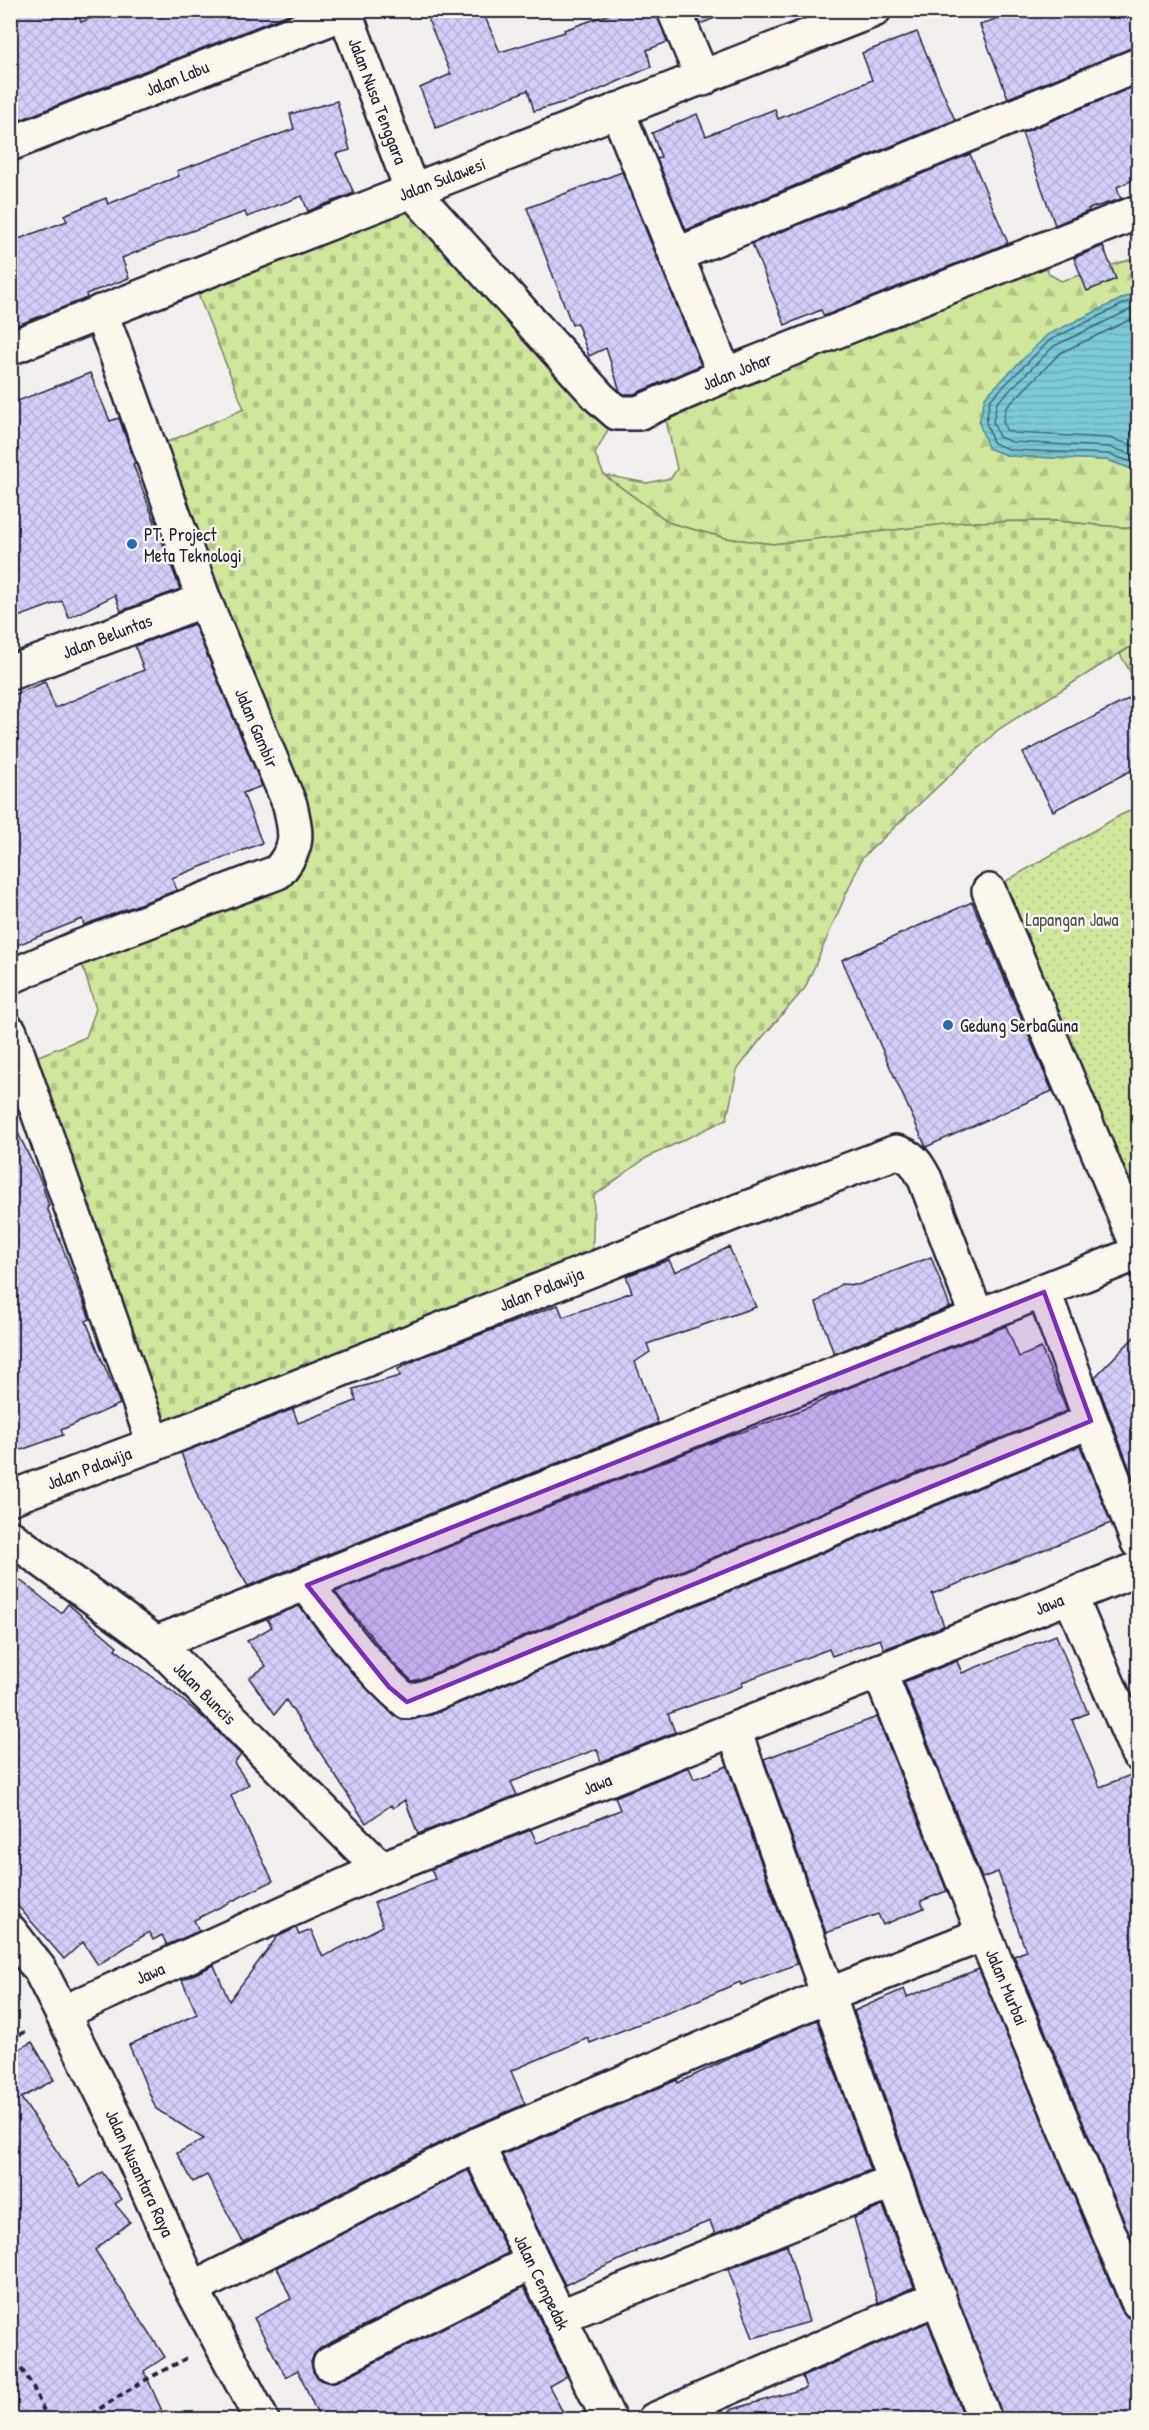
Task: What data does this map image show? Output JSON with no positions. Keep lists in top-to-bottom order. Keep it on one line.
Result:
{"streets":{"street":["Jalan Labu","Jalan Nusa Tenggara","Jalan Sulawesi","Jalan Johar","Jalan Beluntas","Jalan Gambir","Jalan Palawija","Jawa","Jalan Buncis","Jalan Murbai","Jalan Nusantara Raya","Jalan Cempedak"]},"crossings":[["Jalan Labu","Jalan Nusa Tenggara"],["Jalan Nusa Tenggara","Jalan Sulawesi"],["Jalan Nusa Tenggara","Jalan Johar"],["Jalan Sulawesi","Jalan Johar"],["Jalan Sulawesi","Jalan Gambir"],["Jalan Beluntas","Jalan Gambir"],["Jawa","Jalan Buncis"],["Jawa","Jalan Murbai"],["Jawa","Jalan Nusantara Raya"]],"parks":["Lapangan Jawa"],"places":["PT. Project Meta Teknologi","Gedung SerbaGuna"]}
